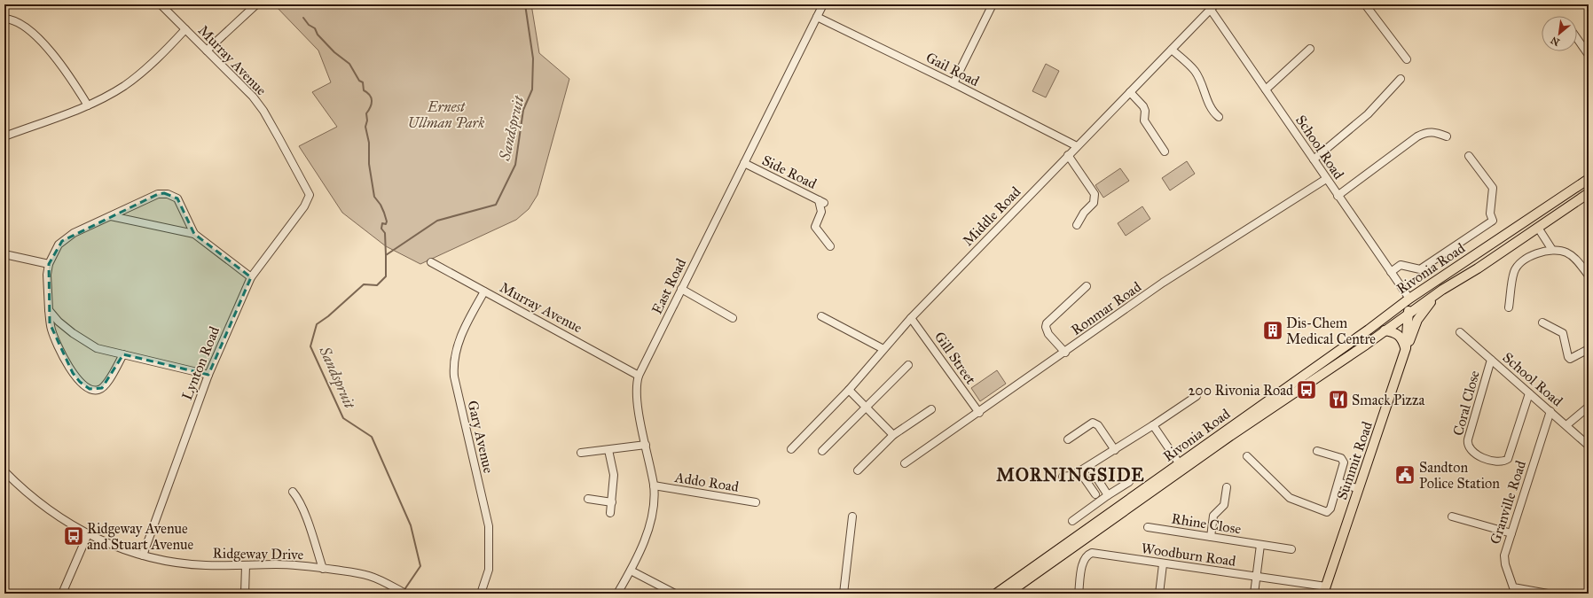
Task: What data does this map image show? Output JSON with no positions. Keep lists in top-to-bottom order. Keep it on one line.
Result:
{"streets":{"main road":["Rivonia Road","Summit Road"],"street":["Murray Avenue","Gail Road","School Road","Side Road","Middle Road","East Road","Ronmar Road","Gill Street","Lynton Road","Coral Close","Gary Avenue","Addo Road","Granville Road","Rhine Close","Ridgeway Drive","Woodburn Road"]},"crossings":[["Murray Avenue","East Road"],["Murray Avenue","Lynton Road"],["Murray Avenue","Gary Avenue"],["Gail Road","Middle Road"],["Gail Road","East Road"],["School Road","Middle Road"],["School Road","Rivonia Road"],["School Road","Ronmar Road"],["School Road","Coral Close"],["School Road","Summit Road"],["School Road","Granville Road"],["Side Road","East Road"],["Middle Road","Gill Street"],["Rivonia Road","Summit Road"],["East Road","Addo Road"],["Ronmar Road","Gill Street"],["Lynton Road","Ridgeway Drive"],["Summit Road","Woodburn Road"]],"districts":["MORNINGSIDE"],"water":["Sandspruit"],"parks":["Ernest Ullman Park"],"places":{"building":["Dis-Chem Medical Centre"],"bus stop":["200 Rivonia Road","Ridgeway Avenue and Stuart Avenue"],"restaurant":["Smack Pizza"],"public building":["Sandton Police Station"]},"north":"bottom left"}
